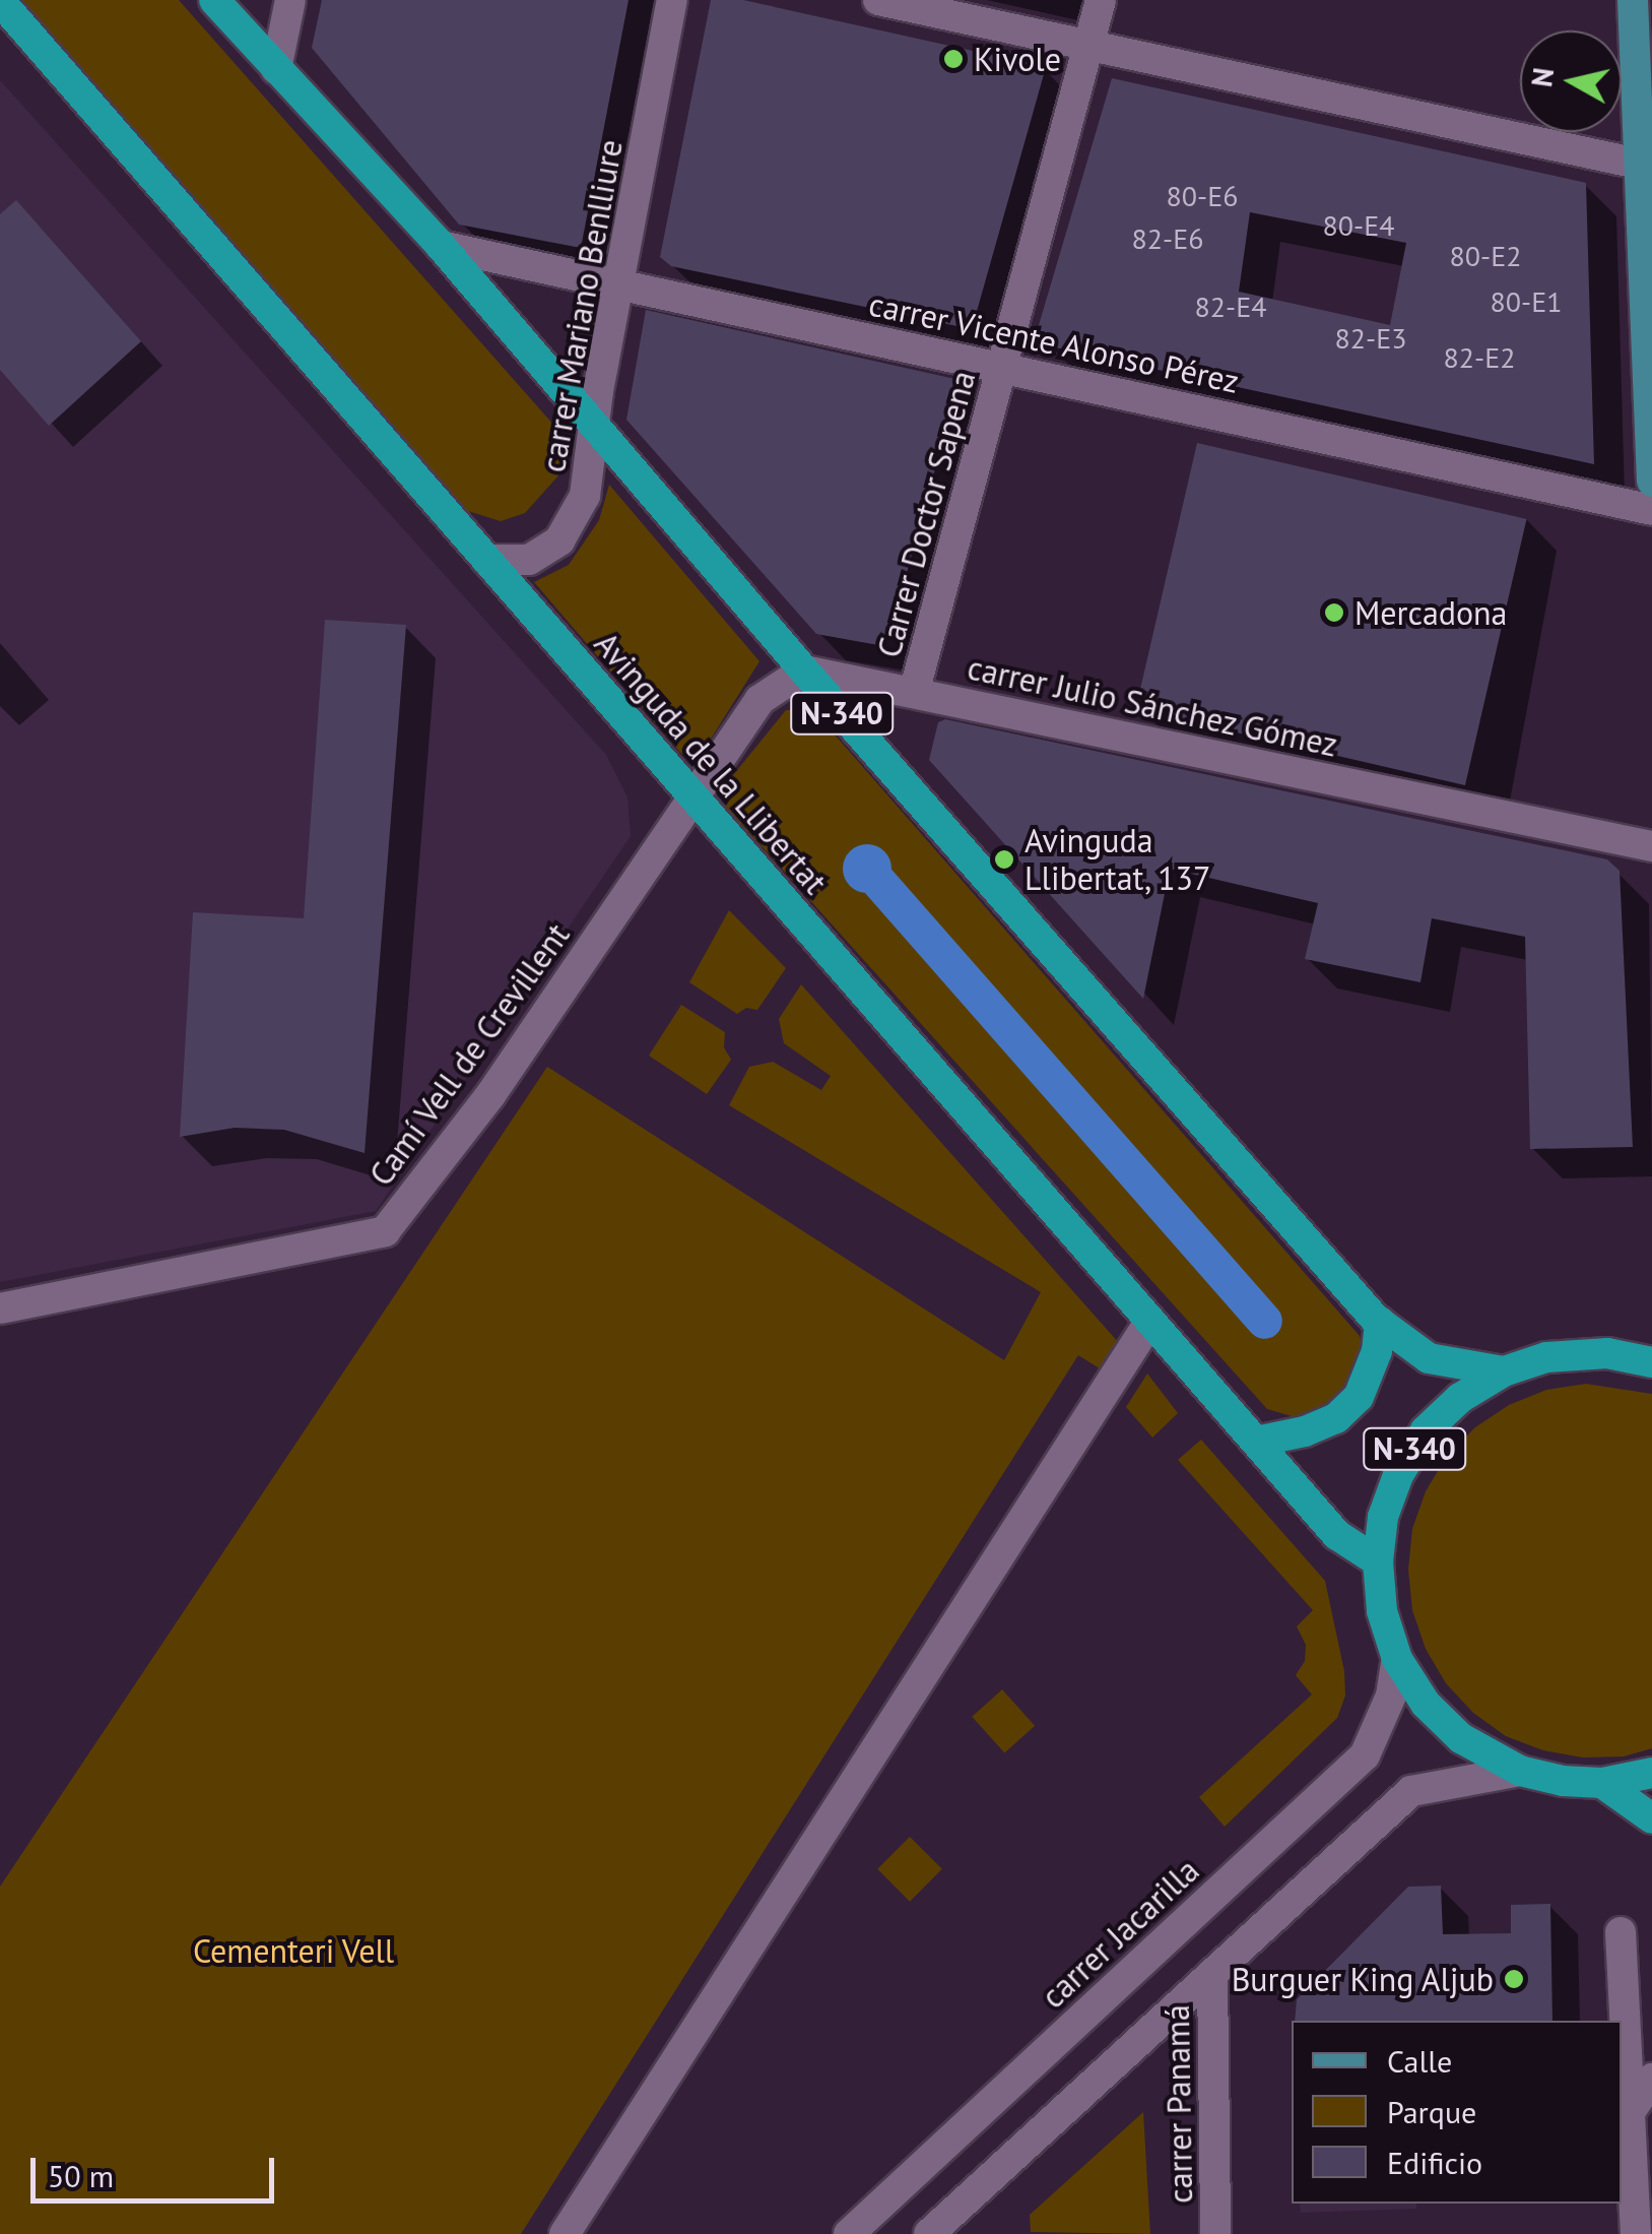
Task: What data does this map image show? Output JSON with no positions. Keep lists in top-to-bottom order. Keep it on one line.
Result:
{"streets":{"highway":["N-340","Avinguda de la Llibertat"],"street":["carrer Mariano Benlliure","carrer Vicente Alonso Pérez","Carrer Doctor Sapena","carrer Julio Sánchez Gómez","Camí Vell de Crevillent","carrer Jacarilla","carrer Panamá"]},"crossings":[["carrer Mariano Benlliure","carrer Vicente Alonso Pérez"],["carrer Mariano Benlliure","N-340"],["carrer Mariano Benlliure","Avinguda de la Llibertat"],["carrer Vicente Alonso Pérez","Carrer Doctor Sapena"],["carrer Vicente Alonso Pérez","N-340"],["Carrer Doctor Sapena","carrer Julio Sánchez Gómez"],["carrer Julio Sánchez Gómez","N-340"],["N-340","Avinguda de la Llibertat"],["N-340","carrer Jacarilla"],["Avinguda de la Llibertat","Camí Vell de Crevillent"]],"parks":["Cementeri Vell"],"places":["Kivole","Mercadona","Avinguda Llibertat, 137","Burguer King Aljub"],"house_numbers":["80-E6","80-E4","82-E6","80-E2","80-E1","82-E4","82-E3","82-E2"],"legend":["Calle","Parque","Edificio"],"scale_bar":"50 m","north":"left"}
